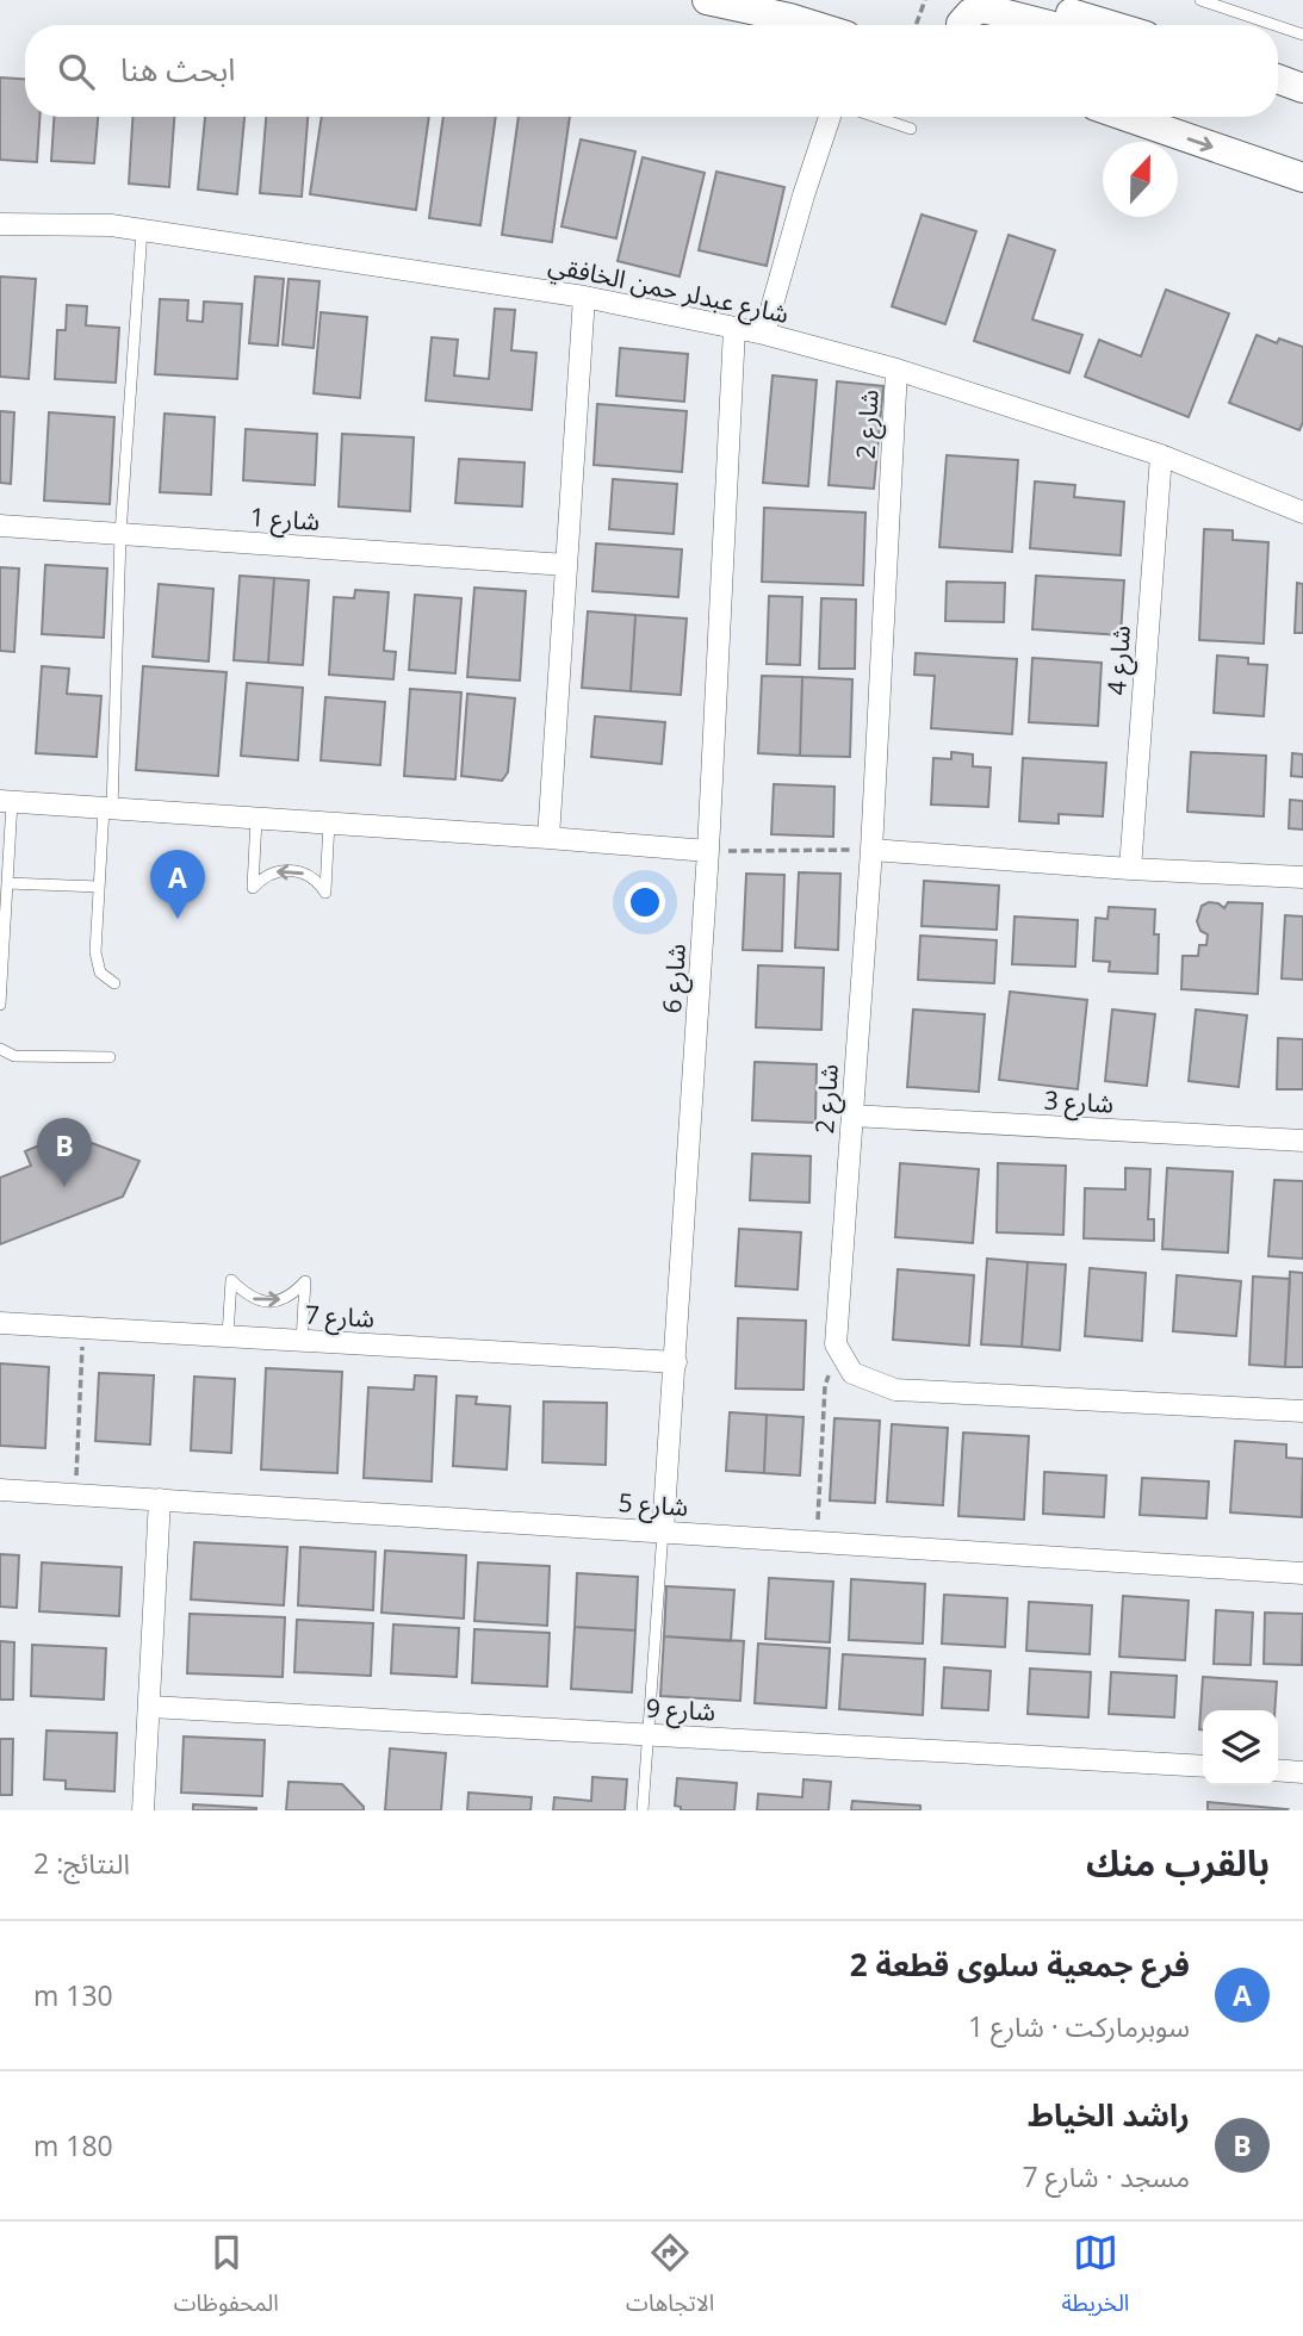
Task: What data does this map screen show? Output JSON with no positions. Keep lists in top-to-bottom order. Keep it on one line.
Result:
{"streets":{"street":["شارع عبدلر حمن الخافقي","شارع 2","شارع 1","شارع 4","شارع 6","شارع 3","شارع 7","شارع 5","شارع 9"]},"crossings":[["شارع عبدلر حمن الخافقي","شارع 2"],["شارع عبدلر حمن الخافقي","شارع 4"],["شارع عبدلر حمن الخافقي","شارع 6"],["شارع 2","شارع 3"],["شارع 6","شارع 7"],["شارع 6","شارع 5"]],"north":"top","page":{"search":"ابحث هنا","pins":["A","B"],"heading":["بالقرب منك","النتائج: 2"],"list":[{"mark":"A","name":"فرع جمعية سلوى قطعة 2","note":"سوبرماركت · شارع 1","value":"130 m"},{"mark":"B","name":"راشد الخياط","note":"مسجد · شارع 7","value":"180 m"}],"nav":["الخريطة","الاتجاهات","المحفوظات"]}}
